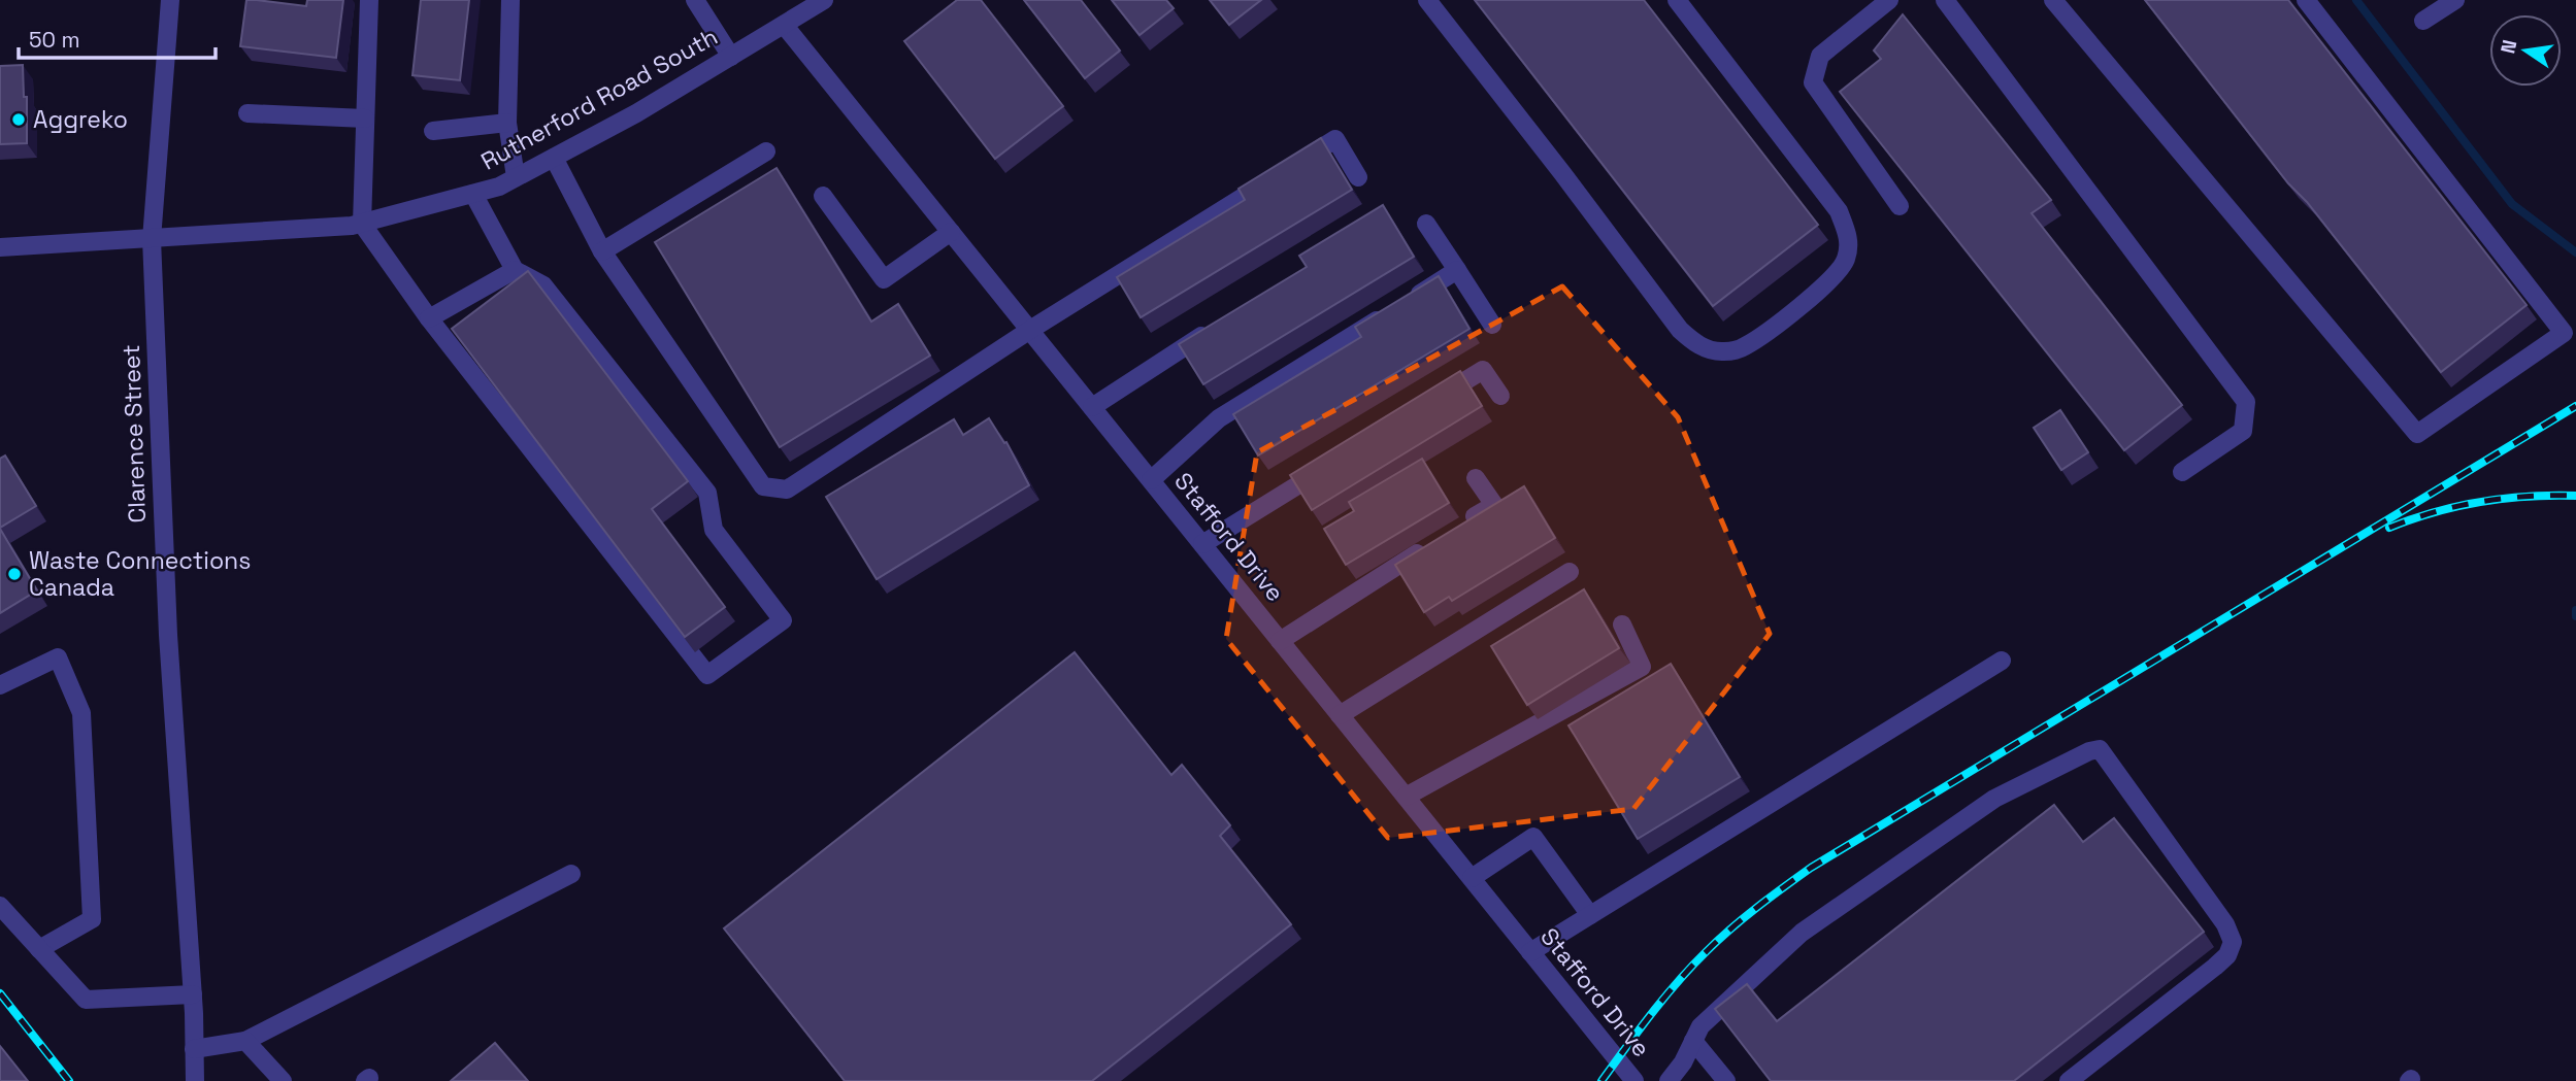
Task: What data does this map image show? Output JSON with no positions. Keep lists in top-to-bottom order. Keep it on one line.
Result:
{"streets":{"street":["Rutherford Road South","Clarence Street","Stafford Drive"]},"crossings":[["Rutherford Road South","Clarence Street"],["Rutherford Road South","Stafford Drive"]],"places":["Aggreko","Waste Connections Canada"],"scale_bar":"50 m","north":"left"}
